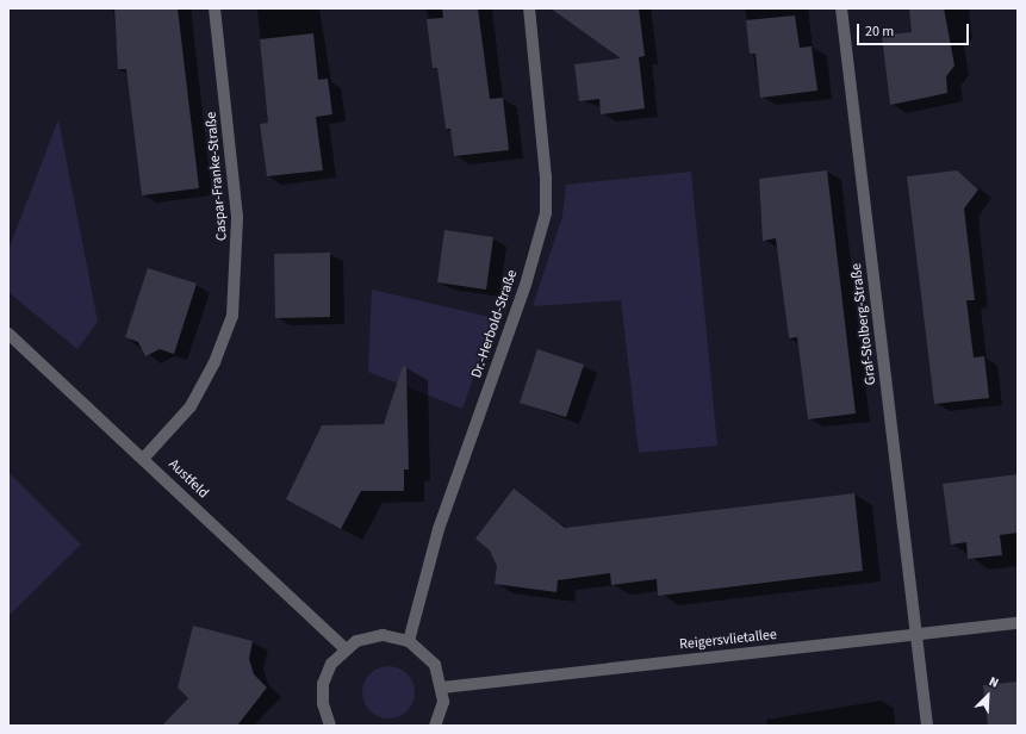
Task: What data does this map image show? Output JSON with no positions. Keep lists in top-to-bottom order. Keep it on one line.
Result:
{"streets":{"street":["Caspar-Franke-Straße","Dr.-Herbold-Straße","Graf-Stolberg-Straße","Austfeld","Reigersvlietallee"]},"crossings":[["Caspar-Franke-Straße","Austfeld"],["Graf-Stolberg-Straße","Reigersvlietallee"]],"scale_bar":"20 m","north":"top right"}
